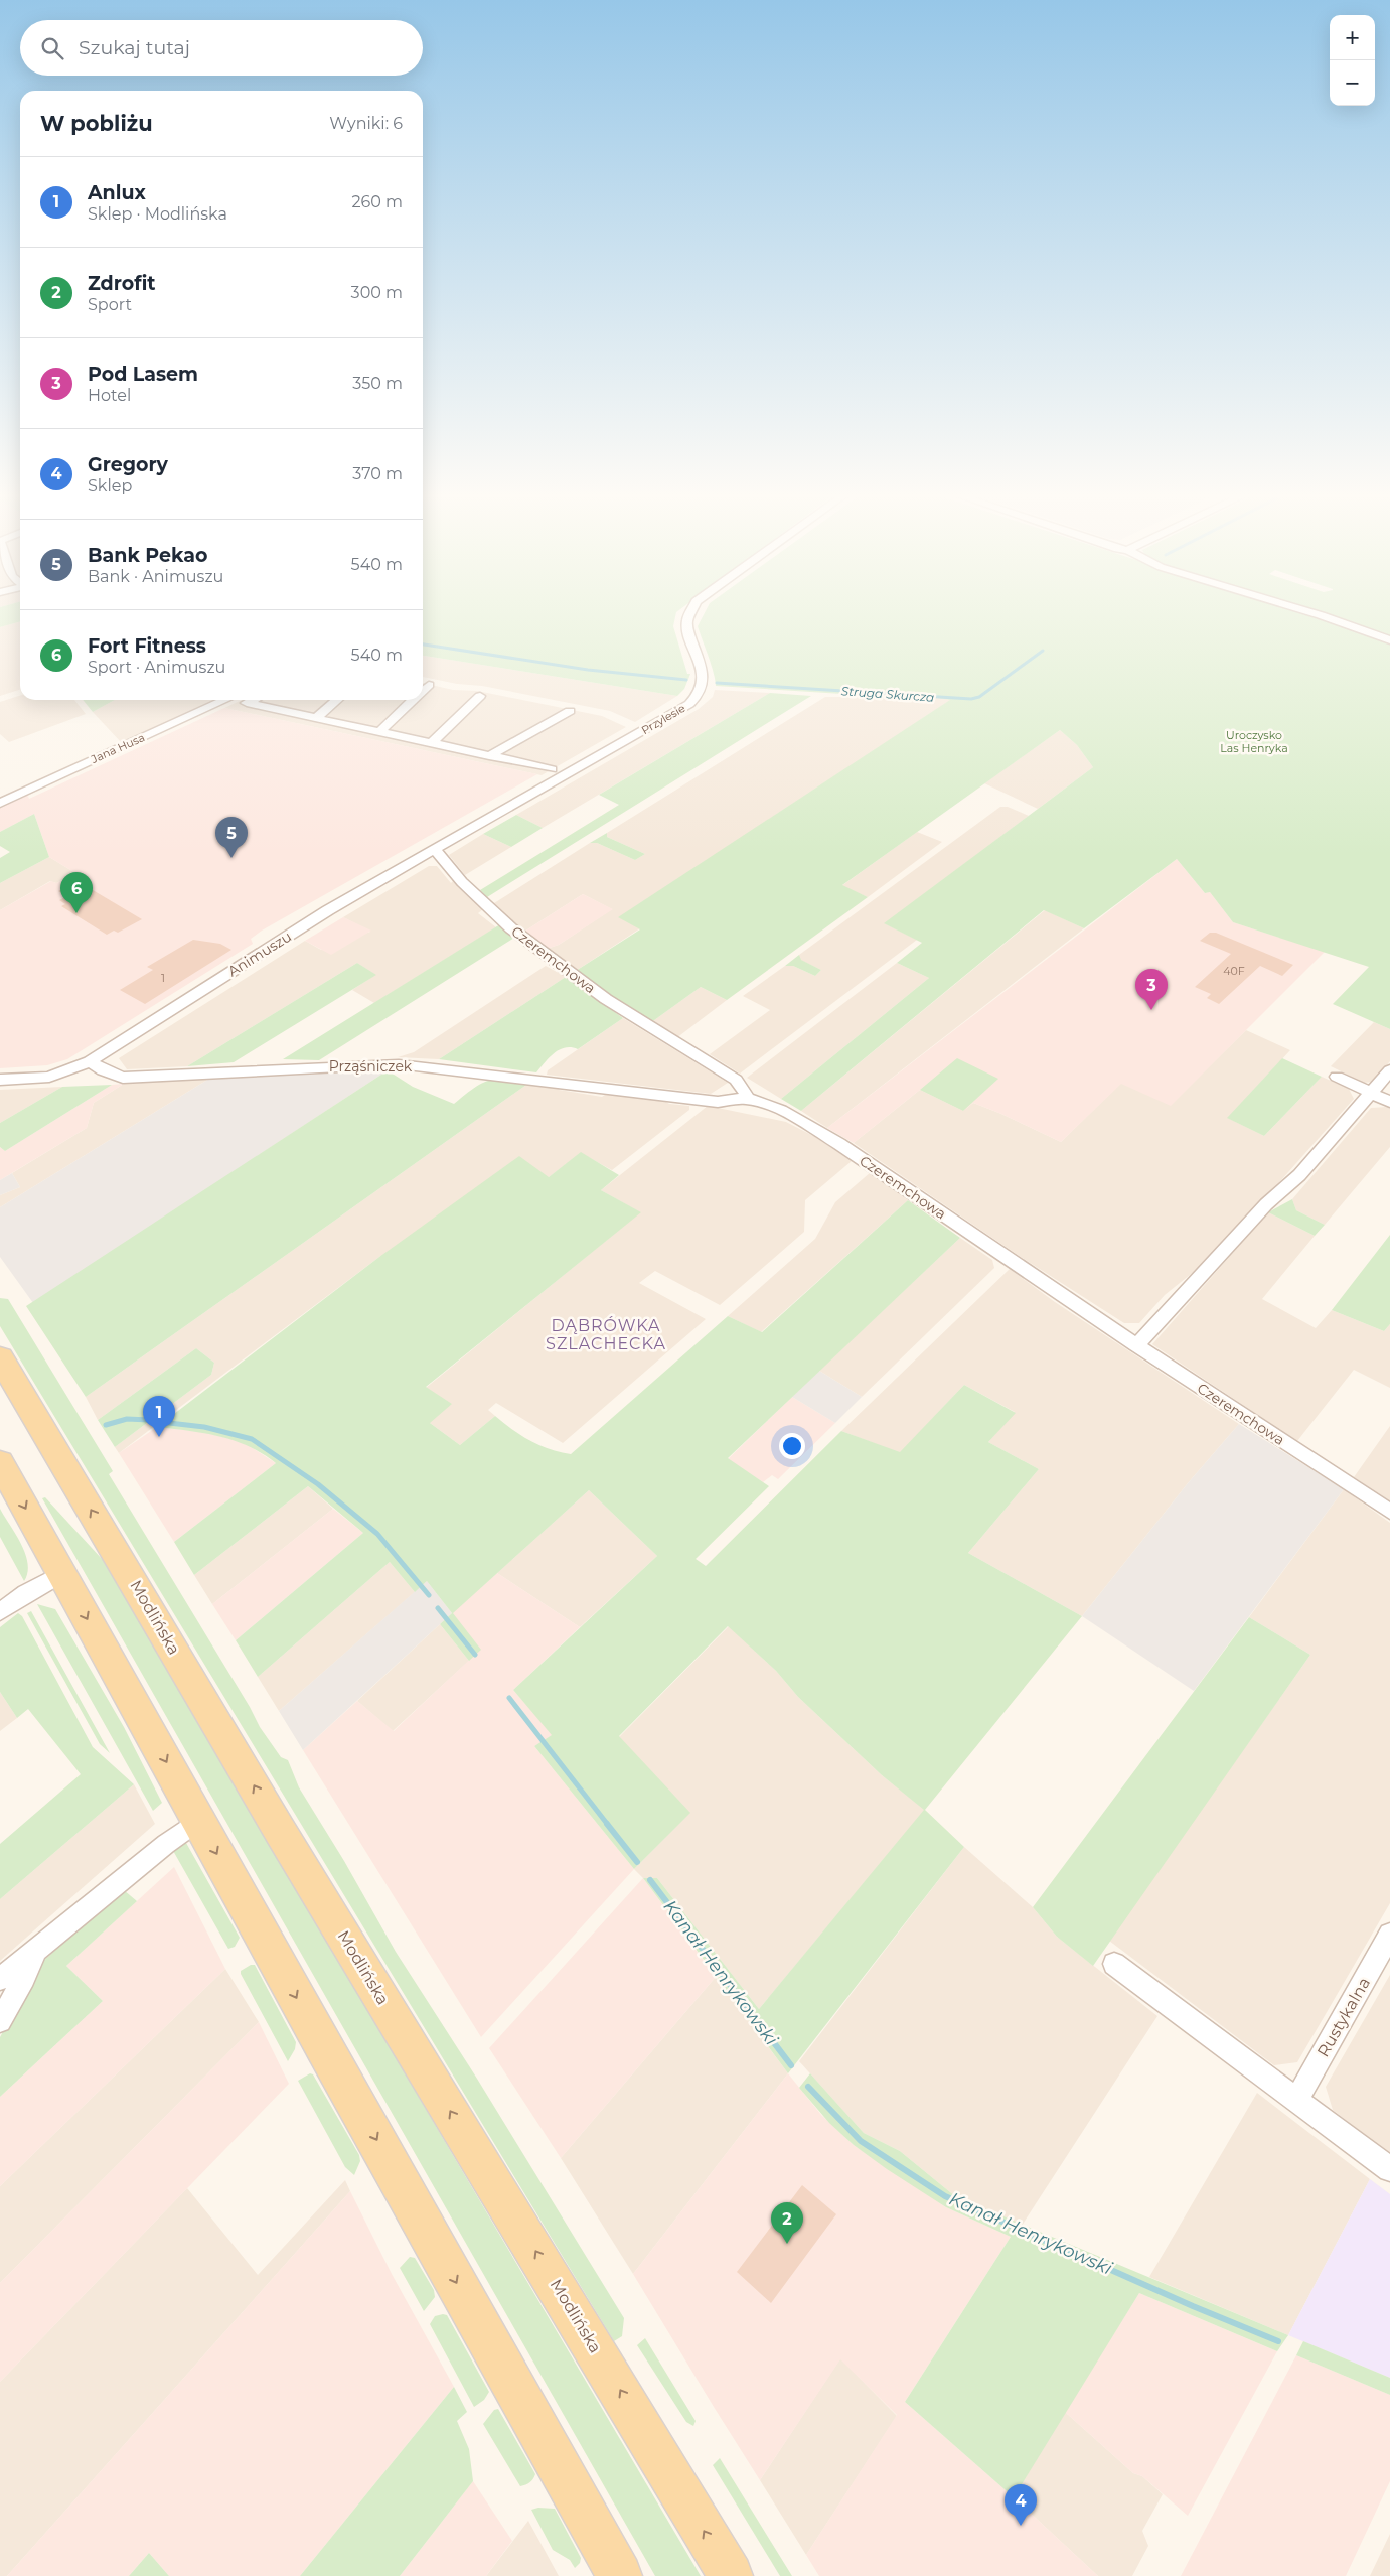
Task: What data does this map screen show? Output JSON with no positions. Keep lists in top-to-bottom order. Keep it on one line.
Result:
{"streets":{"main road":["Modlińska"],"street":["Przylesie","Jana Husa","Animuszu","Czeremchowa","Prząśniczek","Rustykalna"]},"crossings":[["Przylesie","Animuszu"],["Przylesie","Czeremchowa"],["Animuszu","Czeremchowa"],["Animuszu","Prząśniczek"],["Czeremchowa","Prząśniczek"]],"districts":["DĄBRÓWKA SZLACHECKA"],"water":["Struga Skurcza","Kanał Henrykowski"],"parks":["Uroczysko Las Henryka"],"house_numbers":["40F","1"],"page":{"map_buttons":["+","−"],"search":"Szukaj tutaj","heading":["W pobliżu","Wyniki: 6"],"list":[{"mark":"1","name":"Anlux","note":"Sklep · Modlińska","value":"260 m"},{"mark":"2","name":"Zdrofit","note":"Sport","value":"300 m"},{"mark":"3","name":"Pod Lasem","note":"Hotel","value":"350 m"},{"mark":"4","name":"Gregory","note":"Sklep","value":"370 m"},{"mark":"5","name":"Bank Pekao","note":"Bank · Animuszu","value":"540 m"},{"mark":"6","name":"Fort Fitness","note":"Sport · Animuszu","value":"540 m"}],"pins":["5","6","3","1","2","4"]}}
